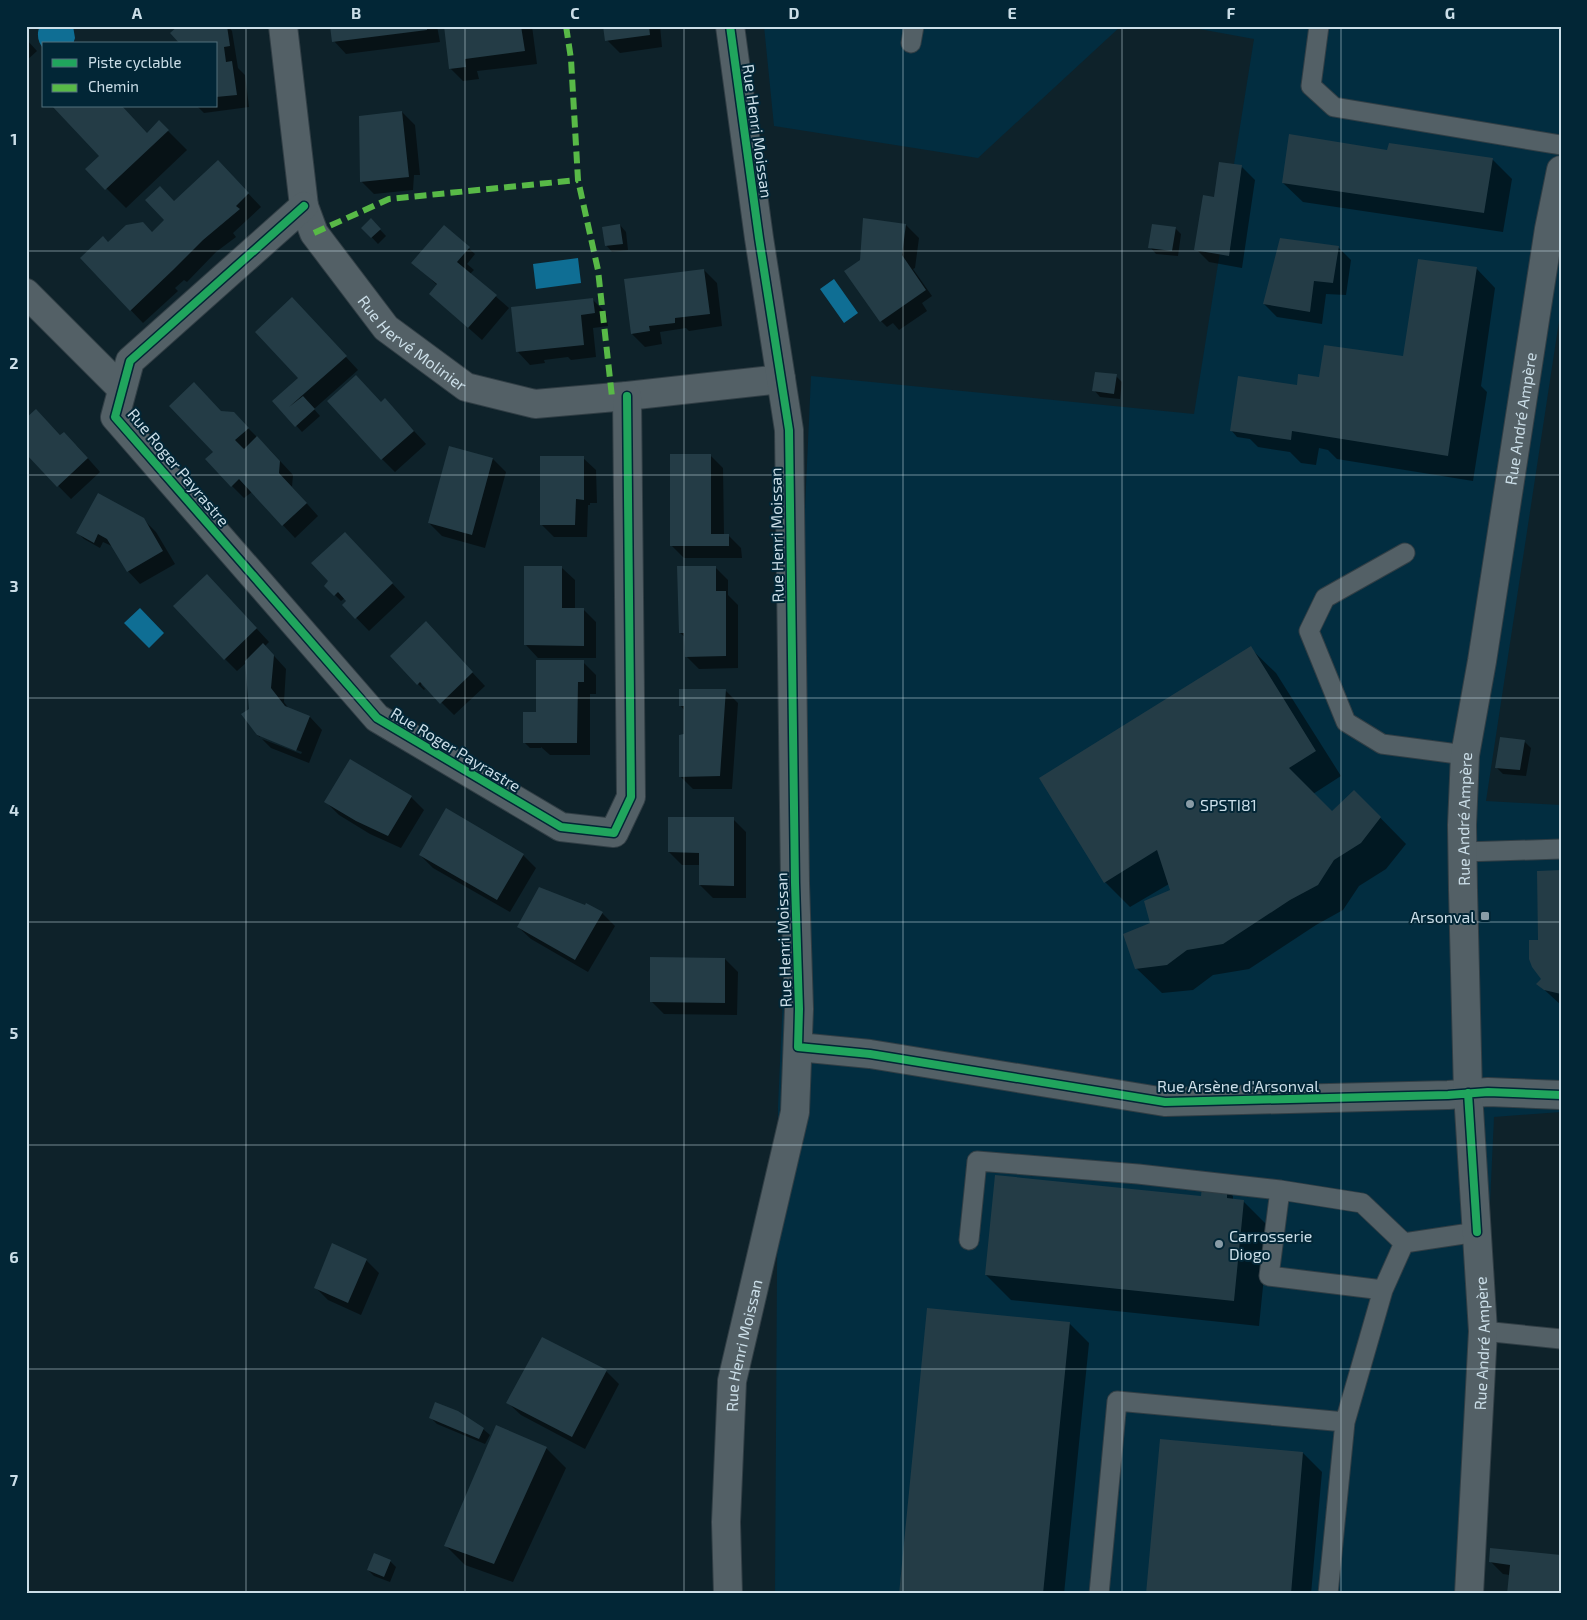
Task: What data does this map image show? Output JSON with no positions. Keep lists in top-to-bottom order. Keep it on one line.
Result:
{"streets":{"street":["Rue Henri Moissan","Rue Hervé Molinier","Rue André Ampère","Rue Roger Payrastre","Rue Arsène d'Arsonval"]},"crossings":[["Rue Henri Moissan","Rue Hervé Molinier"],["Rue Henri Moissan","Rue Arsène d'Arsonval"],["Rue Hervé Molinier","Rue Roger Payrastre"],["Rue André Ampère","Rue Arsène d'Arsonval"]],"places":{"other":["SPSTI81","Carrosserie Diogo"],"transit":["Arsonval"]},"legend":["Piste cyclable","Chemin"],"grid":{"columns":["A","B","C","D","E","F","G"],"rows":["1","2","3","4","5","6","7"]}}
